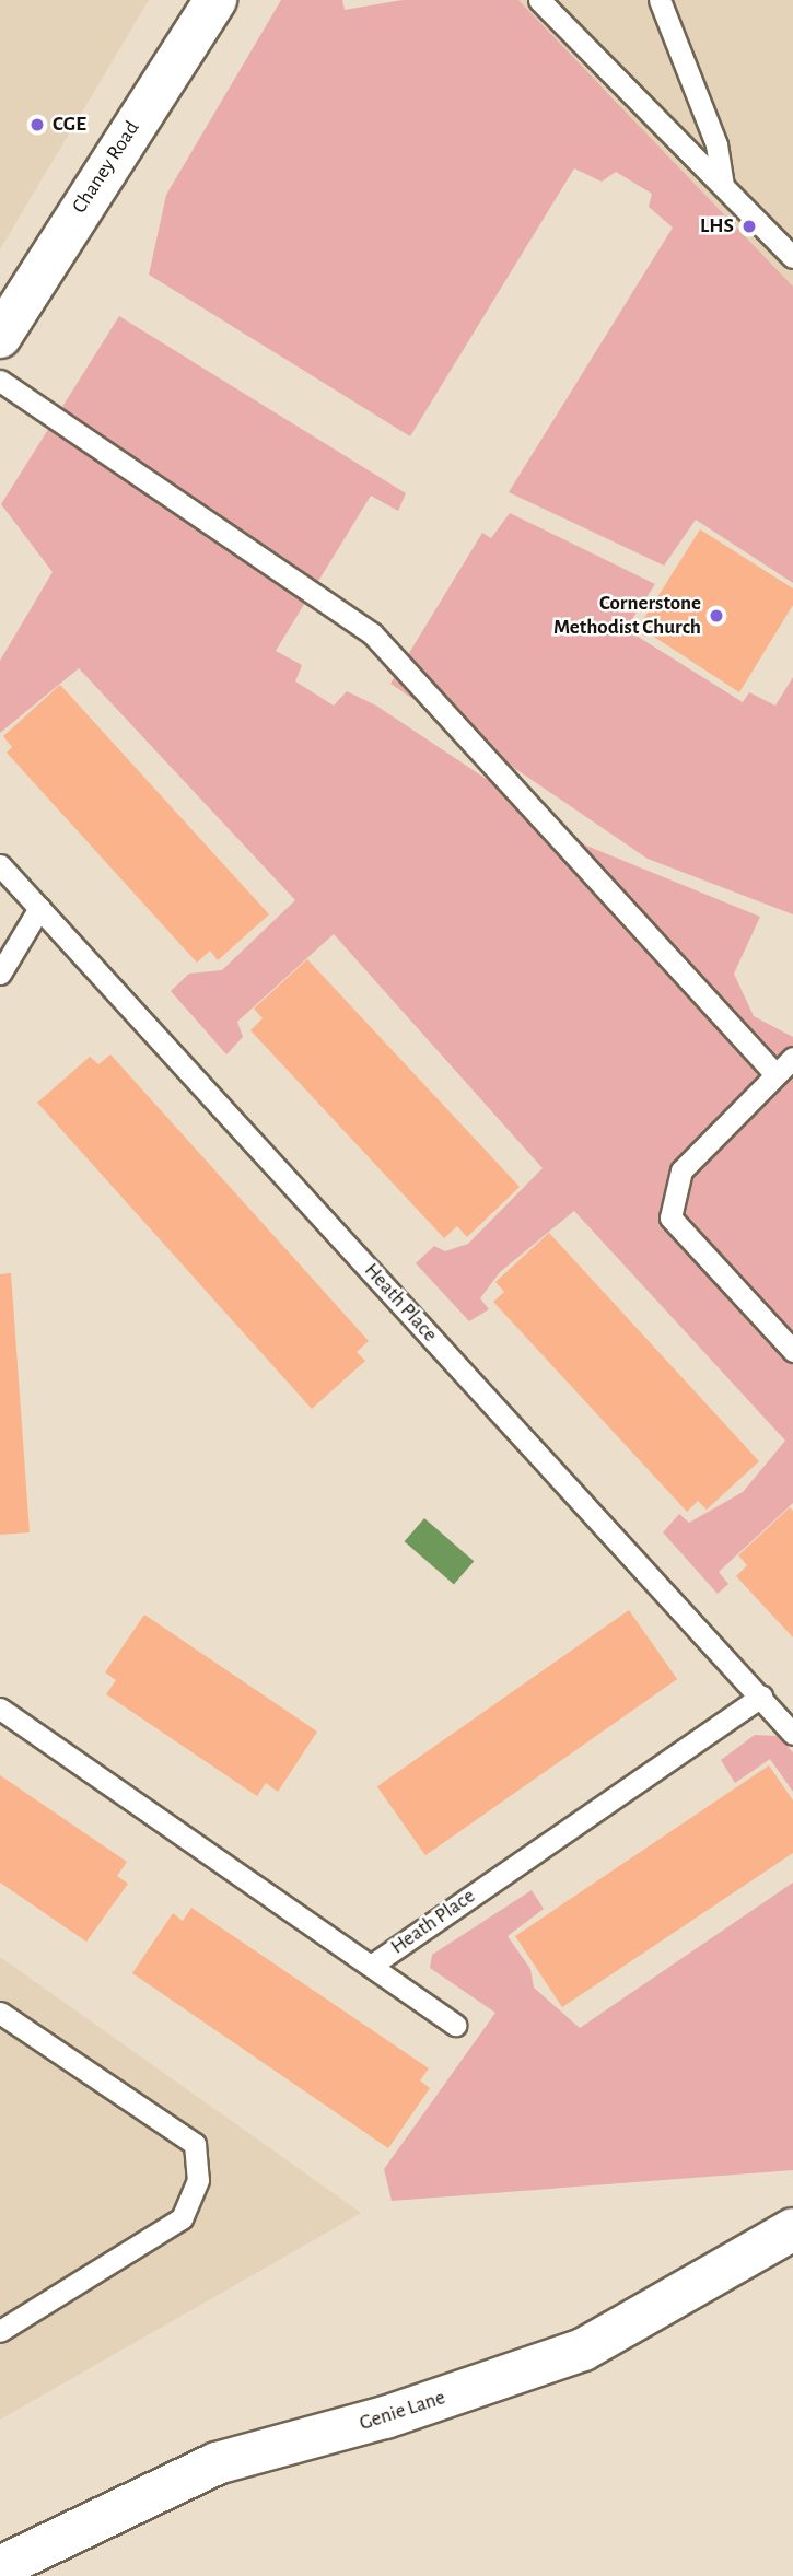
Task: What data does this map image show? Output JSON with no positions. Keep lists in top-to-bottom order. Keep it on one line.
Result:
{"streets":{"street":["Chaney Road","Genie Lane"],"lane":["Heath Place"]},"places":["CGE","LHS","Cornerstone Methodist Church"]}
